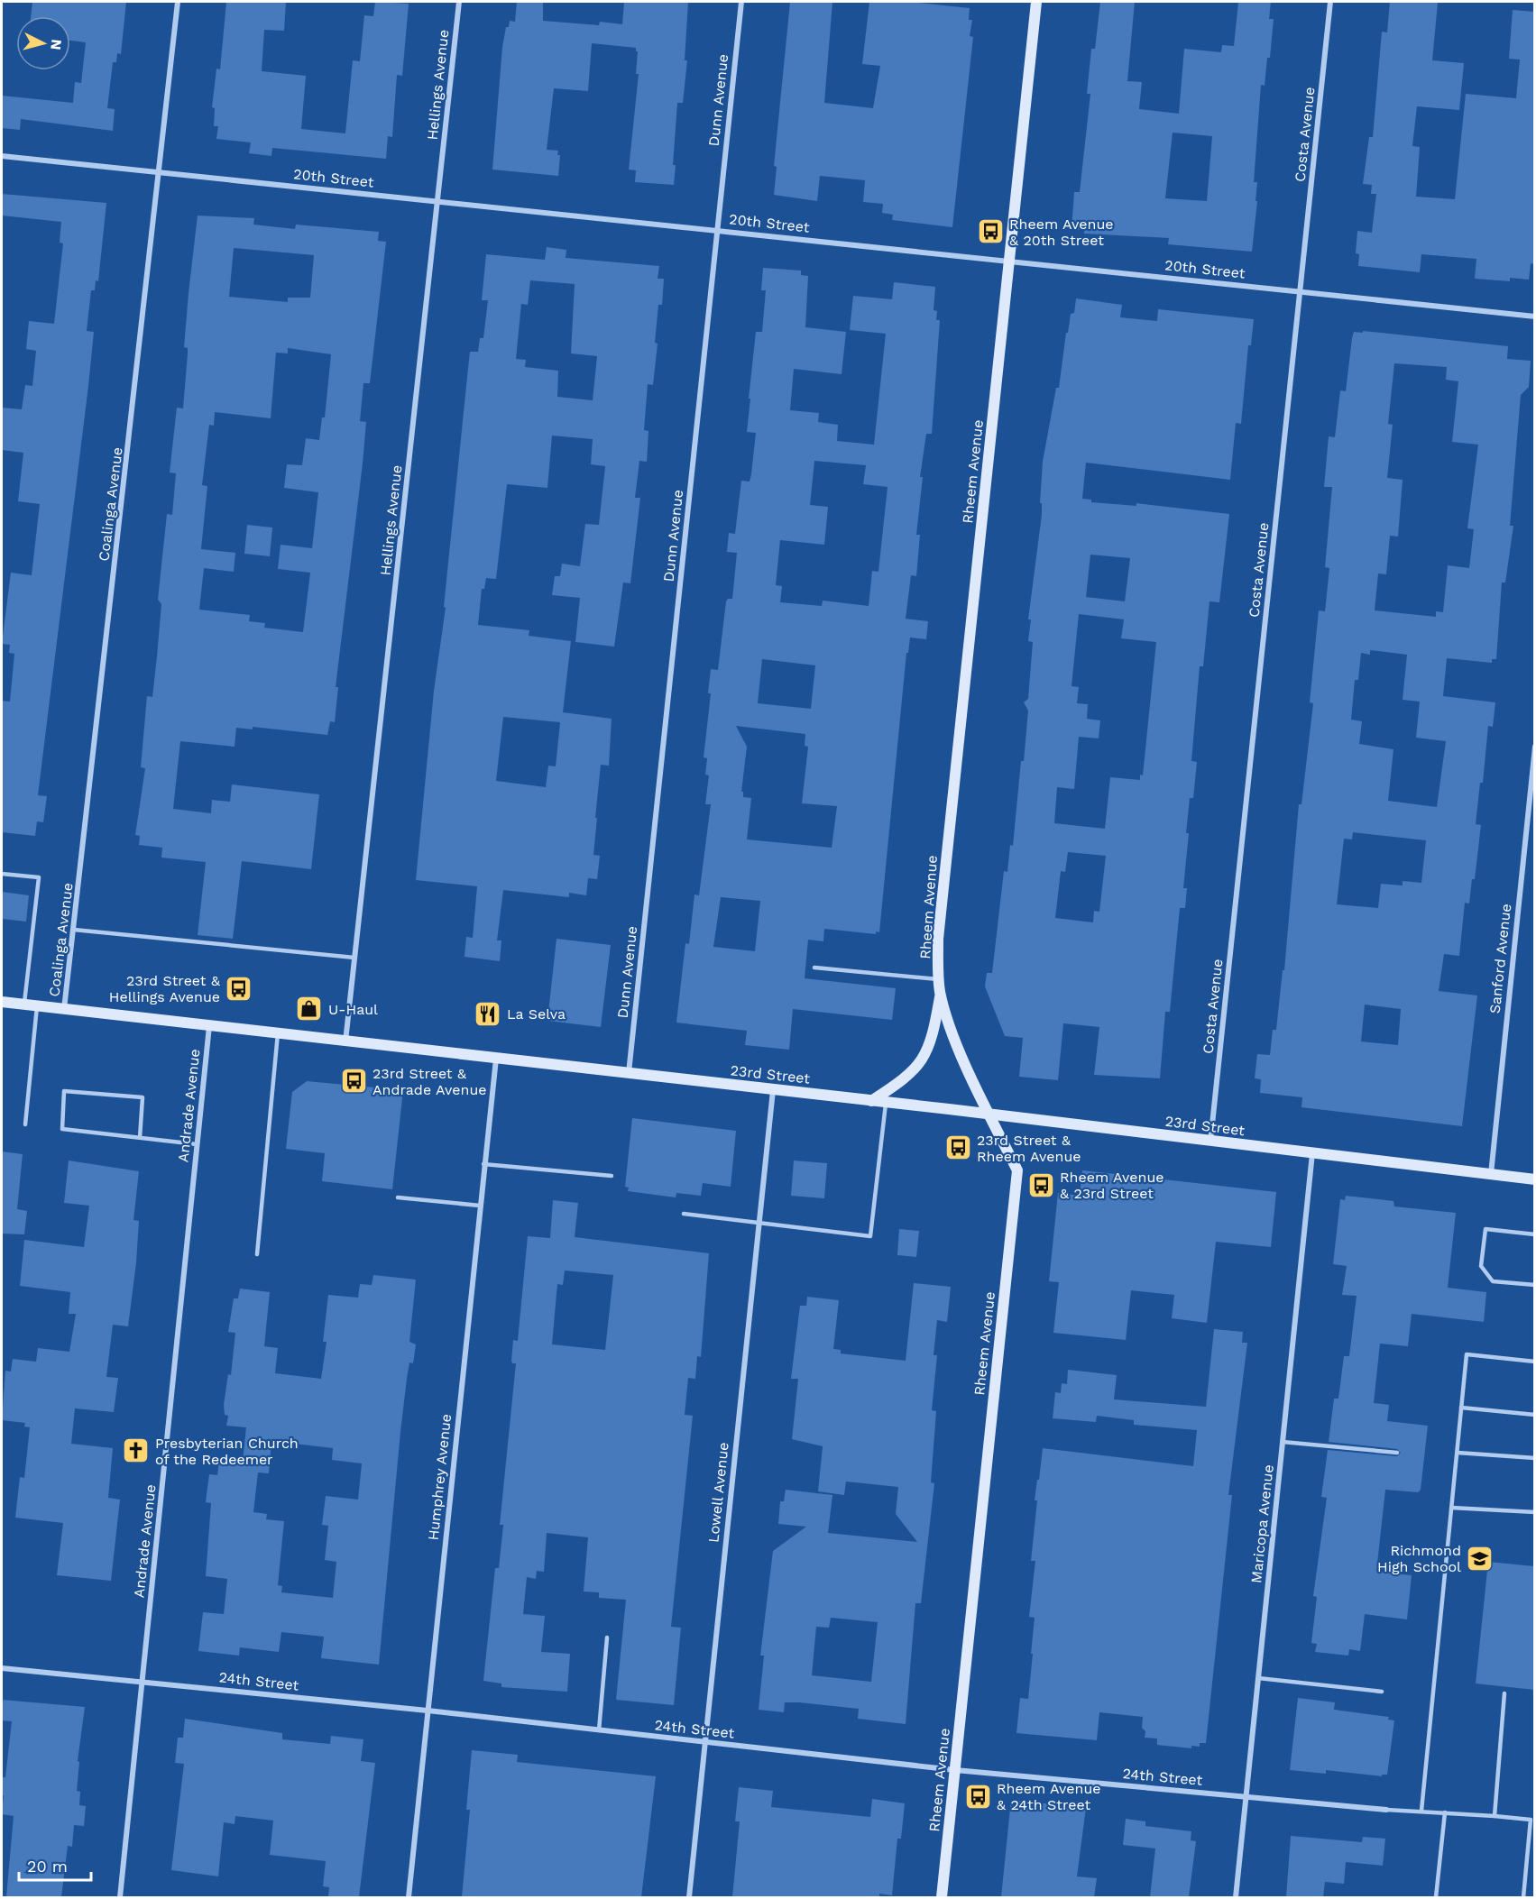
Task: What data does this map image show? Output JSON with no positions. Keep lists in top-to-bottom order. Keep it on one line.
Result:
{"streets":{"street":["Hellings Avenue","Dunn Avenue","Costa Avenue","20th Street","Rheem Avenue","Coalinga Avenue","Sanford Avenue","23rd Street","Andrade Avenue","Humphrey Avenue","Lowell Avenue","Maricopa Avenue","24th Street"]},"crossings":[["Hellings Avenue","20th Street"],["Hellings Avenue","23rd Street"],["Dunn Avenue","20th Street"],["Dunn Avenue","23rd Street"],["Costa Avenue","20th Street"],["Costa Avenue","23rd Street"],["20th Street","Rheem Avenue"],["20th Street","Coalinga Avenue"],["Rheem Avenue","23rd Street"],["Rheem Avenue","24th Street"],["Coalinga Avenue","23rd Street"],["Sanford Avenue","23rd Street"],["23rd Street","Andrade Avenue"],["23rd Street","Humphrey Avenue"],["23rd Street","Lowell Avenue"],["23rd Street","Maricopa Avenue"],["Andrade Avenue","24th Street"],["Humphrey Avenue","24th Street"],["Lowell Avenue","24th Street"],["Maricopa Avenue","24th Street"]],"places":{"bus stop":["Rheem Avenue & 20th Street","23rd Street & Hellings Avenue","23rd Street & Andrade Avenue","23rd Street & Rheem Avenue","Rheem Avenue & 23rd Street","Rheem Avenue & 24th Street"],"shop":["U-Haul"],"restaurant":["La Selva"],"church":["Presbyterian Church of the Redeemer"],"school or university":["Richmond High School"]},"scale_bar":"20 m","north":"right"}
